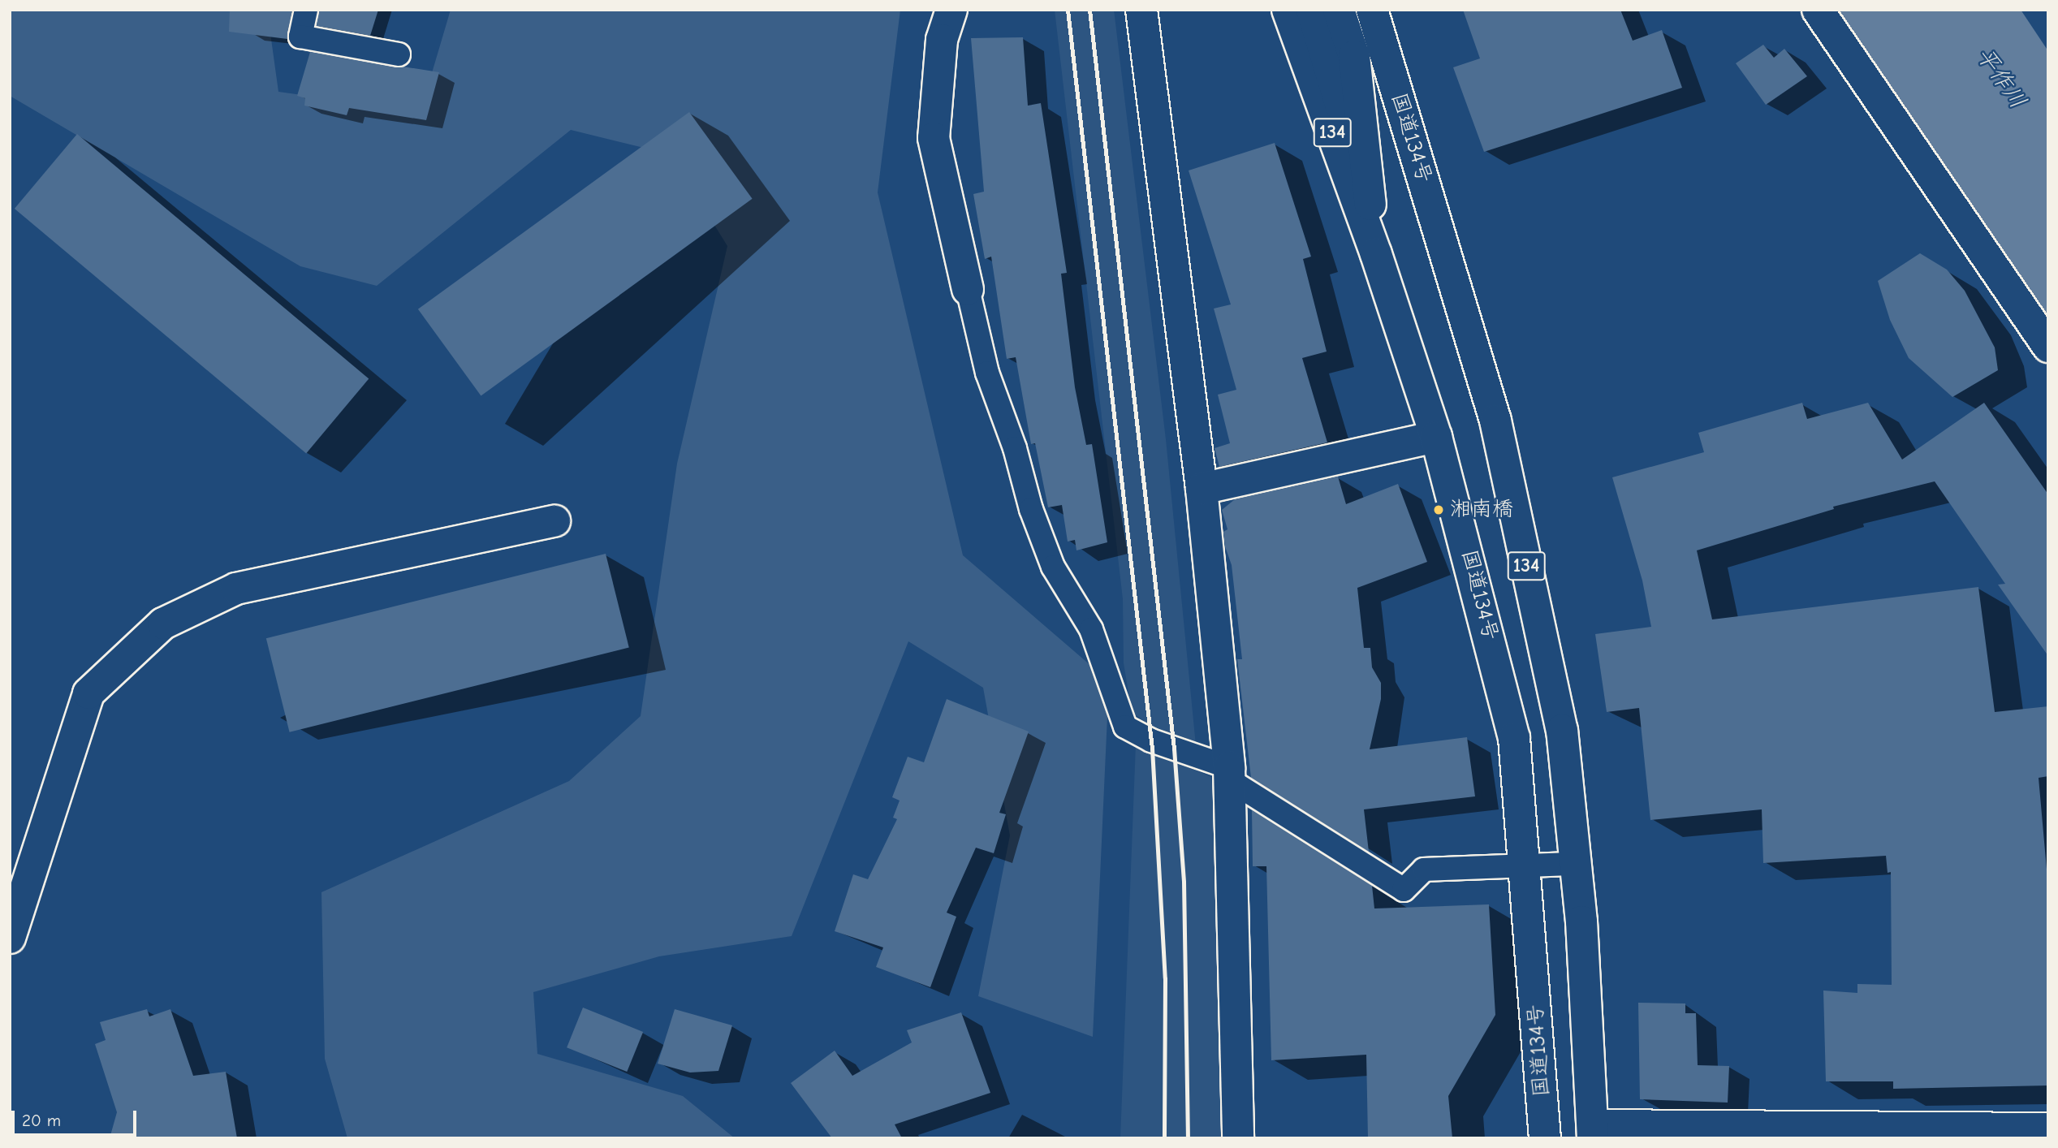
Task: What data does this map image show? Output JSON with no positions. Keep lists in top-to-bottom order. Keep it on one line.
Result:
{"streets":{"main road":["134","国道134号"]},"water":["平作川"],"places":["湘南橋"],"scale_bar":"20 m"}
